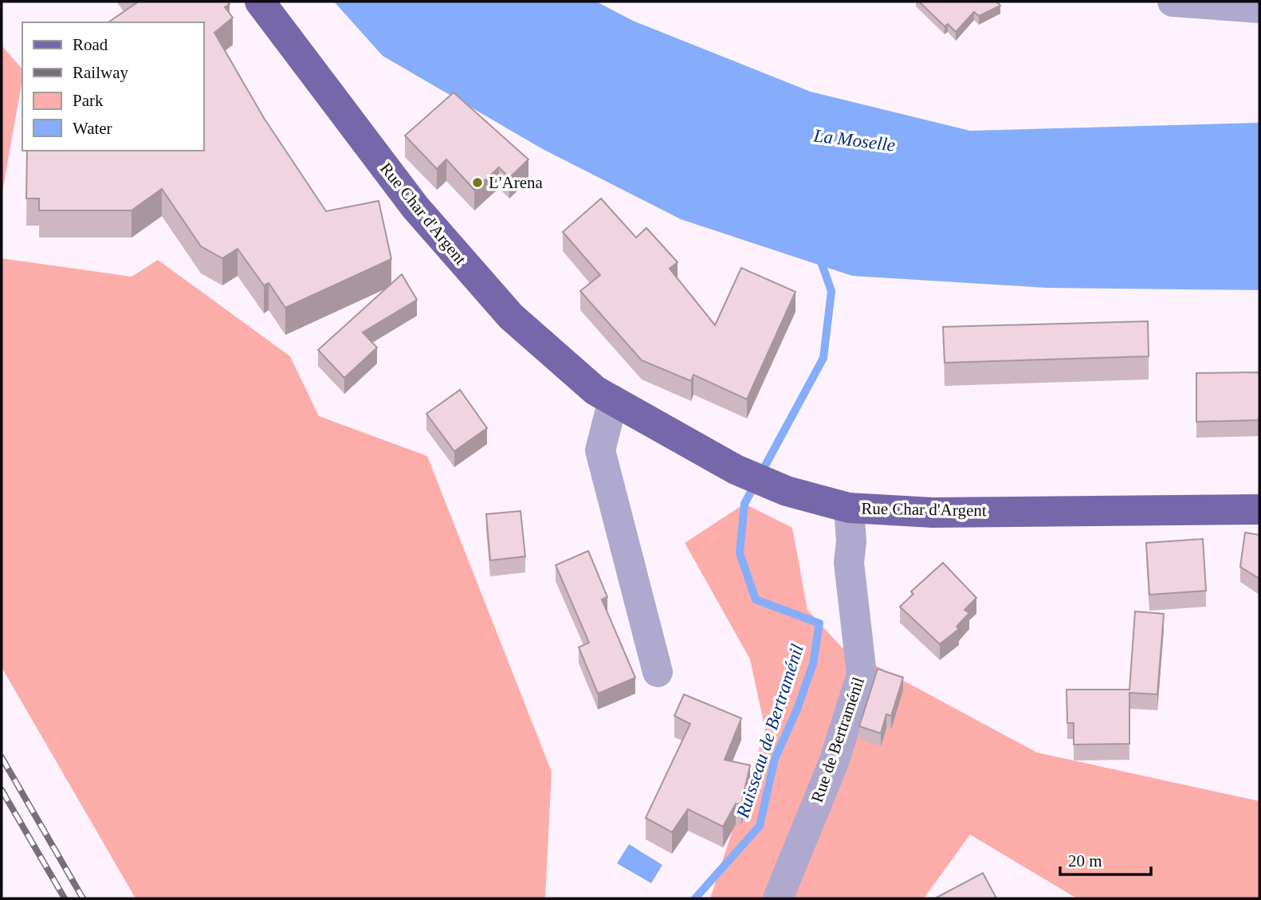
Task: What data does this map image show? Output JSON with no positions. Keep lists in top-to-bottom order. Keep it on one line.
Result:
{"streets":{"main road":["Rue Char d'Argent"],"street":["Rue de Bertraménil"]},"crossings":[["Rue Char d'Argent","Rue de Bertraménil"]],"water":["La Moselle","Ruisseau de Bertraménil"],"places":["L'Arena"],"legend":["Road","Railway","Park","Water"],"scale_bar":"20 m"}
